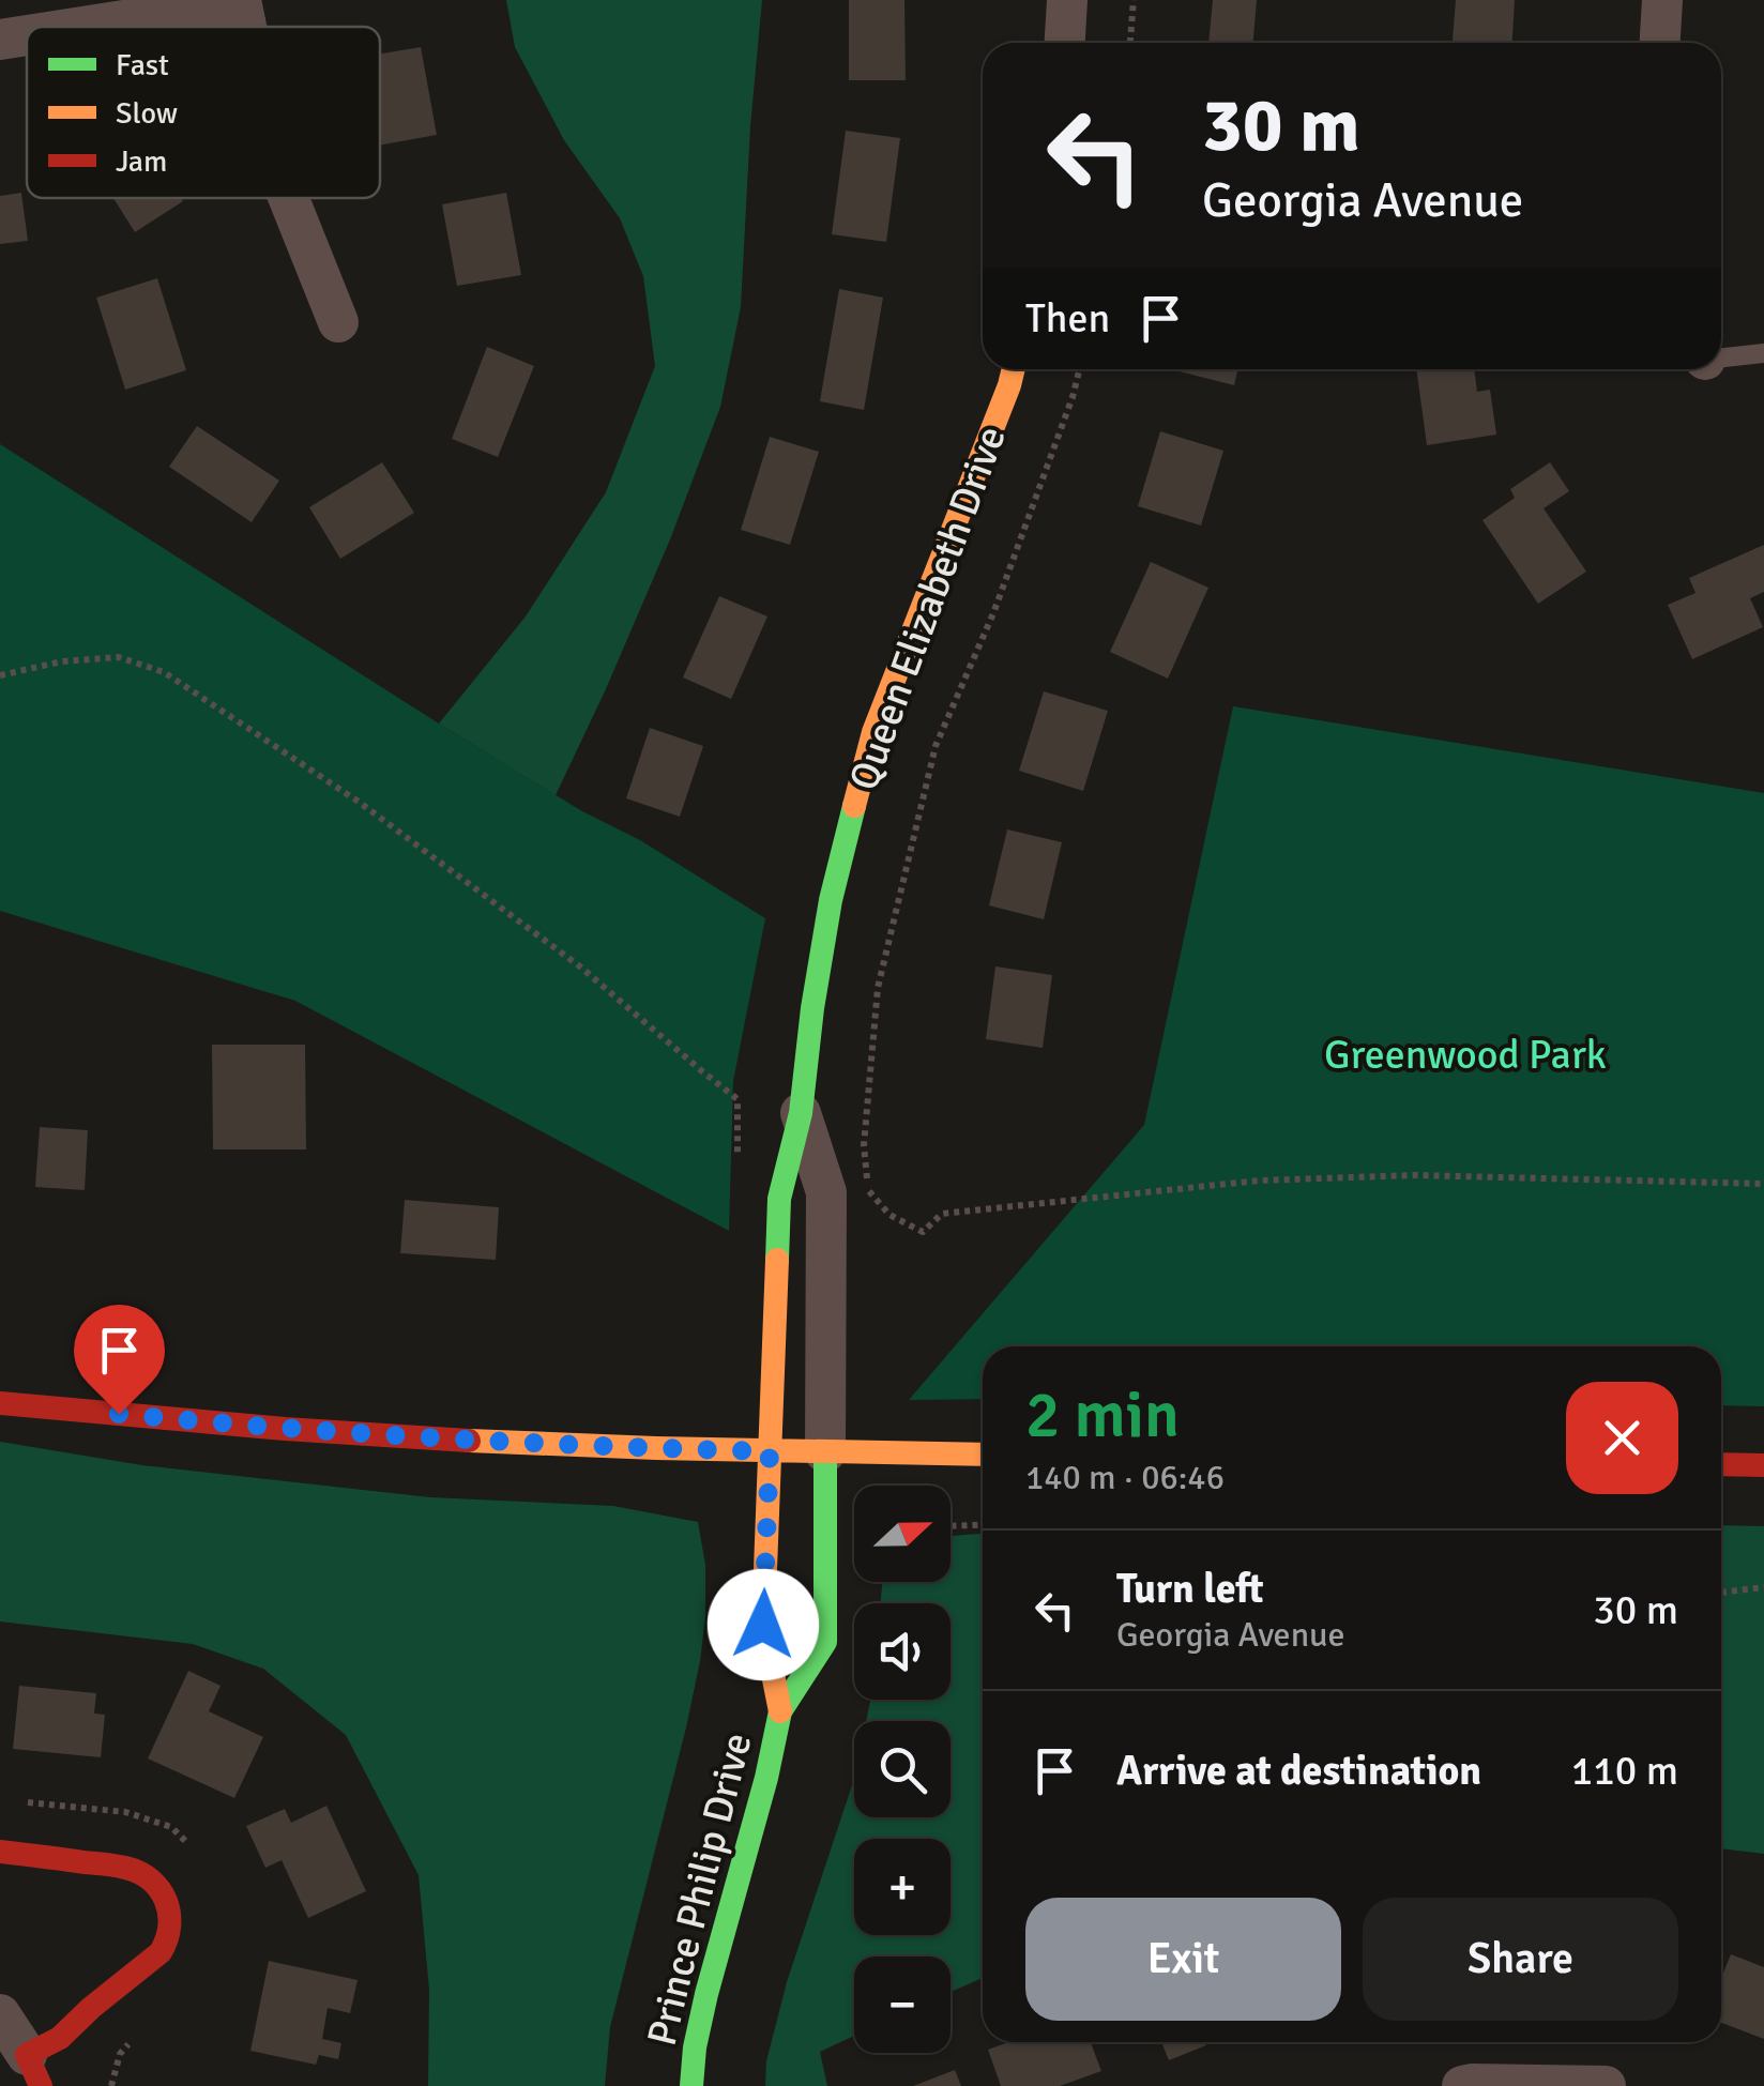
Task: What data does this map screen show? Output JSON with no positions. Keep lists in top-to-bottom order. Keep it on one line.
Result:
{"streets":{"street":["Queen Elizabeth Drive","Prince Philip Drive"]},"crossings":[["Queen Elizabeth Drive","Prince Philip Drive"]],"parks":["Greenwood Park"],"legend":["Fast","Slow","Jam"],"north":"right","page":{"turn":["30 m","Georgia Avenue"],"then":"Then","heading":["2 min","140 m · 06:46"],"map_buttons":["+","−"],"list":[{"name":"Turn left","note":"Georgia Avenue","value":"30 m"},{"name":"Arrive at destination","value":"110 m"}],"buttons":["Exit","Share"]}}
